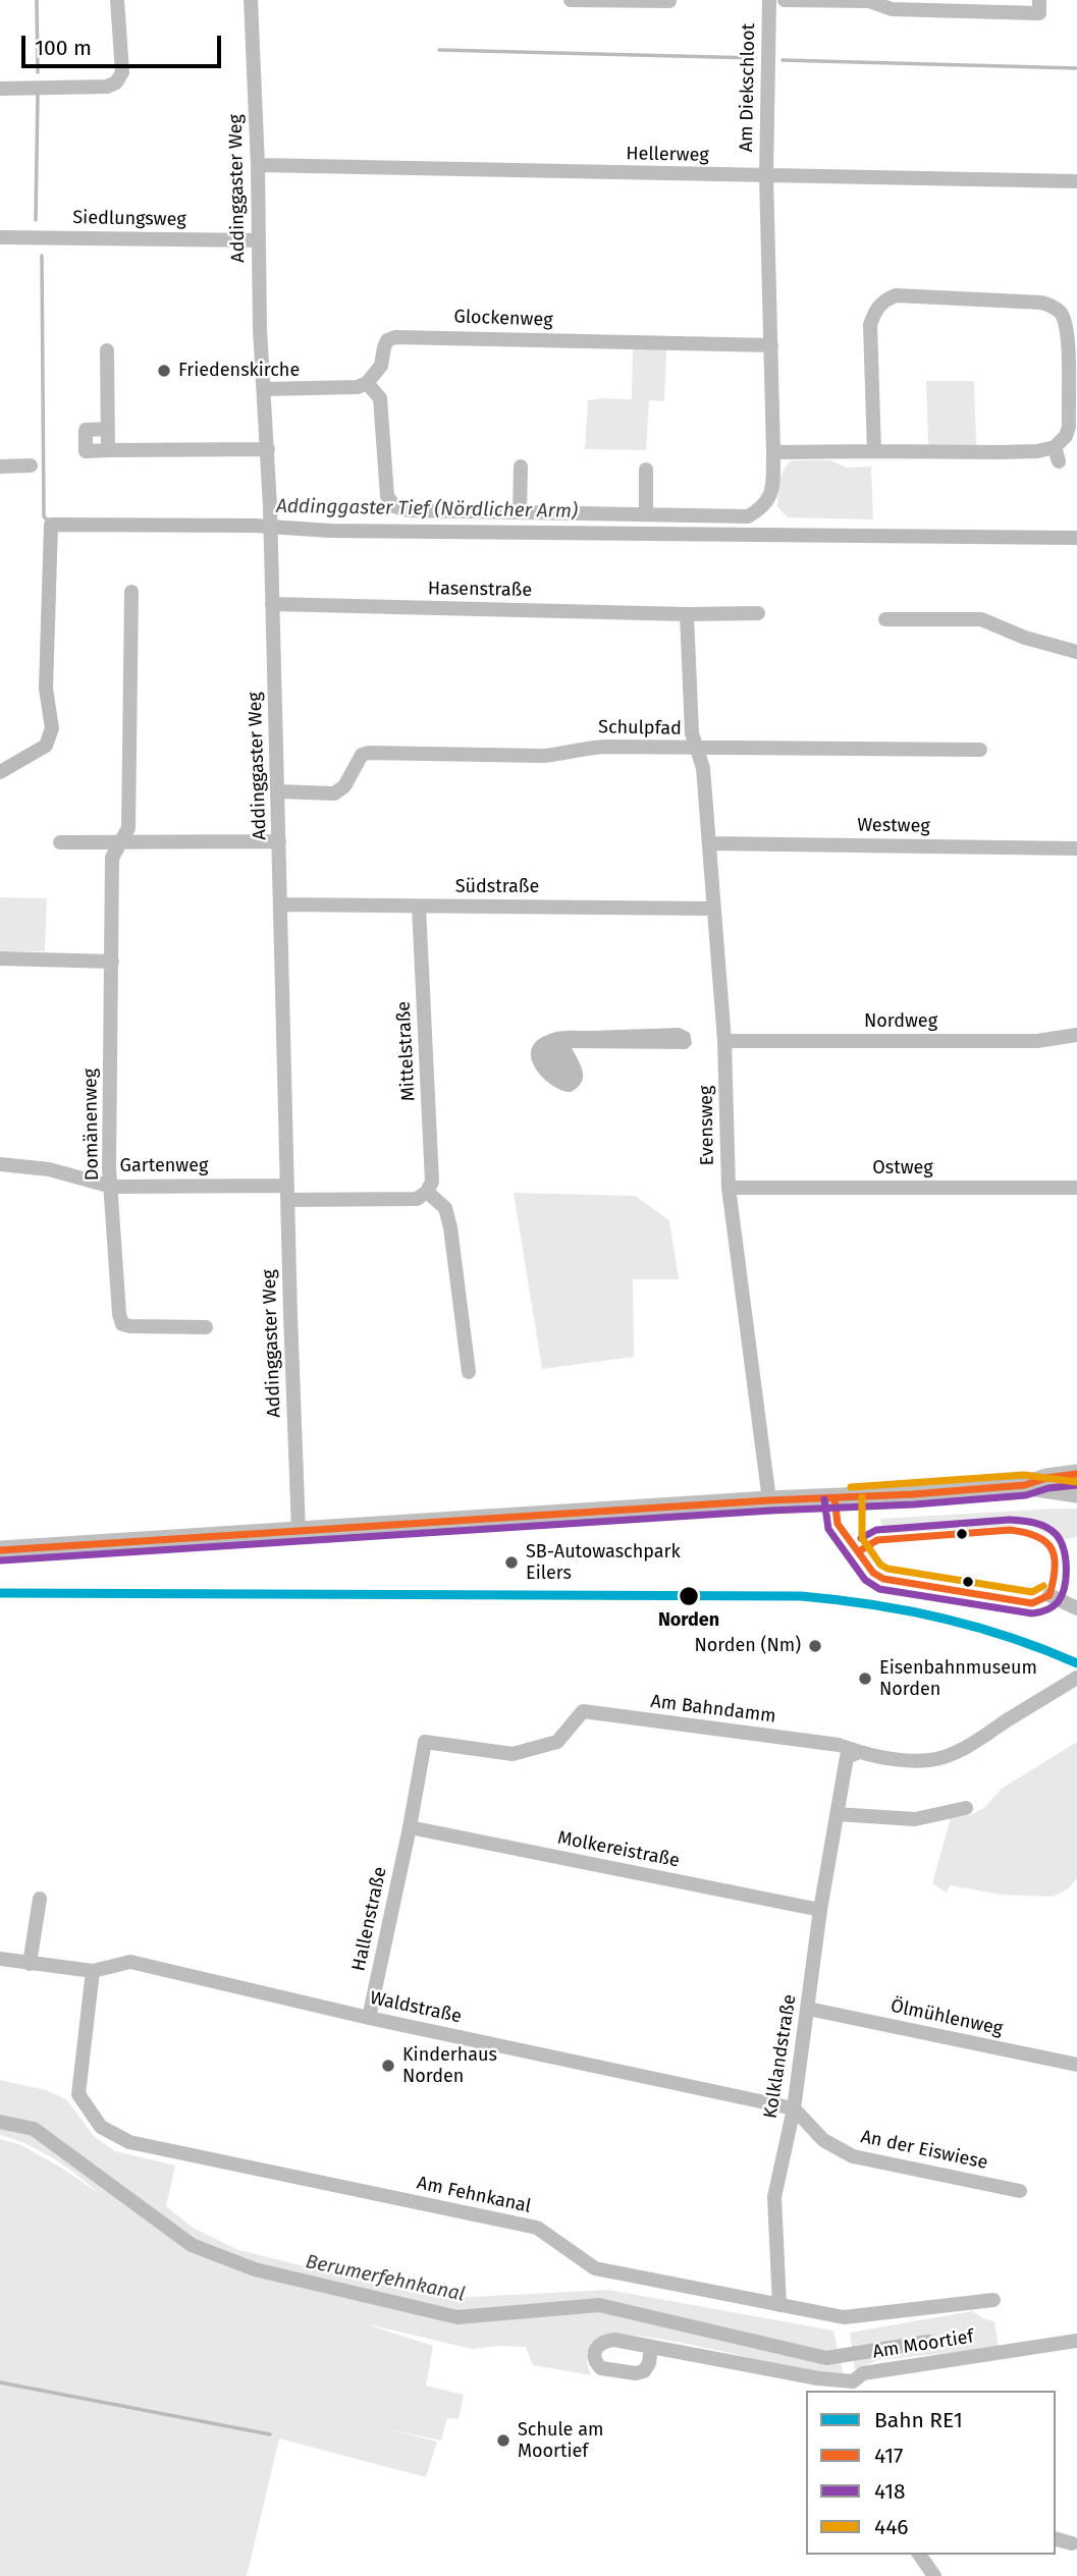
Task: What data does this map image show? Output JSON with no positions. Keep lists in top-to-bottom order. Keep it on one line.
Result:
{"streets":{"street":["Am Diekschloot","Hellerweg","Addinggaster Weg","Siedlungsweg","Glockenweg","Hasenstraße","Schulpfad","Westweg","Südstraße","Nordweg","Mittelstraße","Domänenweg","Evensweg","Gartenweg","Ostweg","Am Bahndamm","Molkereistraße","Hallenstraße","Waldstraße","Ölmühlenweg","Kolklandstraße","An der Eiswiese","Am Fehnkanal","Am Moortief"]},"crossings":[["Am Diekschloot","Hellerweg"],["Hellerweg","Addinggaster Weg"],["Addinggaster Weg","Siedlungsweg"],["Addinggaster Weg","Hasenstraße"],["Addinggaster Weg","Schulpfad"],["Addinggaster Weg","Südstraße"],["Addinggaster Weg","Gartenweg"],["Schulpfad","Evensweg"],["Westweg","Evensweg"],["Südstraße","Mittelstraße"],["Südstraße","Evensweg"],["Nordweg","Evensweg"],["Domänenweg","Gartenweg"],["Evensweg","Ostweg"],["Am Bahndamm","Molkereistraße"],["Am Bahndamm","Hallenstraße"],["Am Bahndamm","Kolklandstraße"],["Molkereistraße","Hallenstraße"],["Molkereistraße","Kolklandstraße"],["Hallenstraße","Waldstraße"],["Waldstraße","Kolklandstraße"],["Waldstraße","An der Eiswiese"],["Waldstraße","Am Fehnkanal"],["Ölmühlenweg","Kolklandstraße"],["Kolklandstraße","An der Eiswiese"],["Kolklandstraße","Am Fehnkanal"]],"water":["Addinggaster Tief (Nördlicher Arm)","Berumerfehnkanal"],"places":["Friedenskirche","SB-Autowaschpark Eilers","Norden","Norden (Nm)","Eisenbahnmuseum Norden","Kinderhaus Norden","Schule am Moortief"],"lines":["transit line 417","transit line 446","transit line 418","rail line RE1"],"legend":["Bahn RE1","417","418","446"],"scale_bar":"100 m"}
